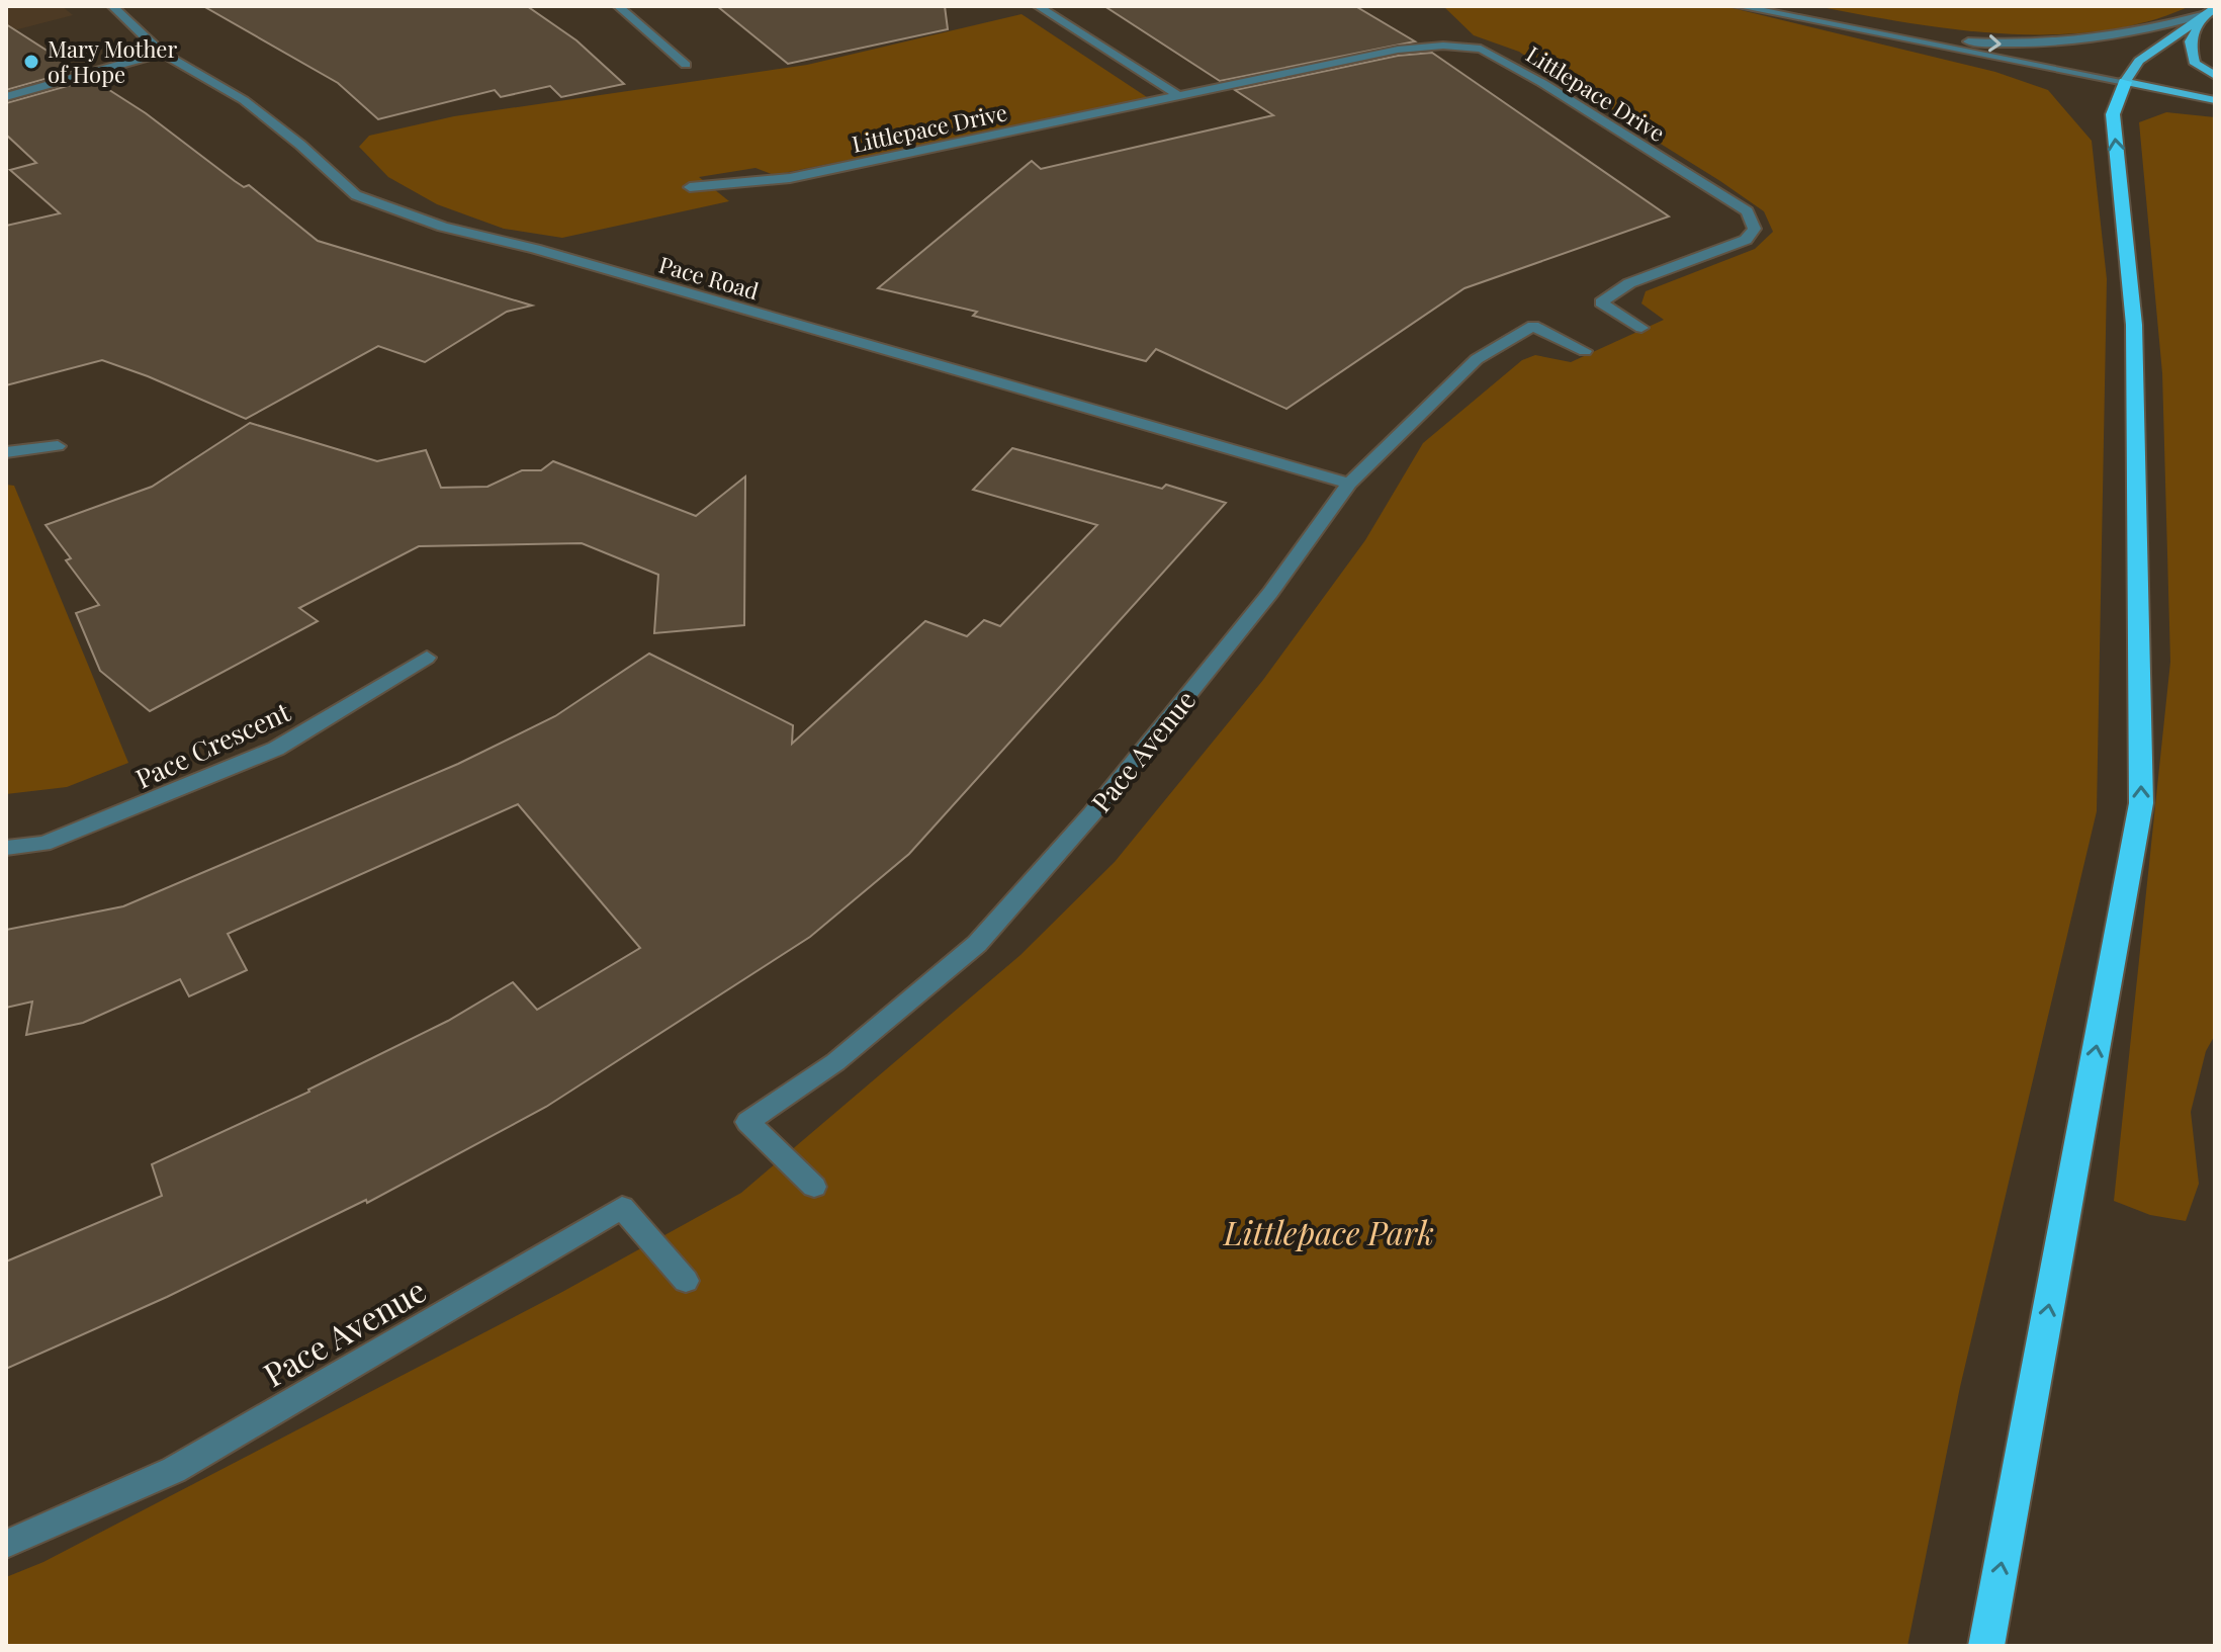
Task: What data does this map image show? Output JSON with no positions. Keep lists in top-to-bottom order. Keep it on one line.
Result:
{"streets":{"street":["Littlepace Drive","Pace Road","Pace Crescent","Pace Avenue"]},"crossings":[["Pace Road","Pace Avenue"]],"parks":["Littlepace Park"],"places":["Mary Mother of Hope"]}
